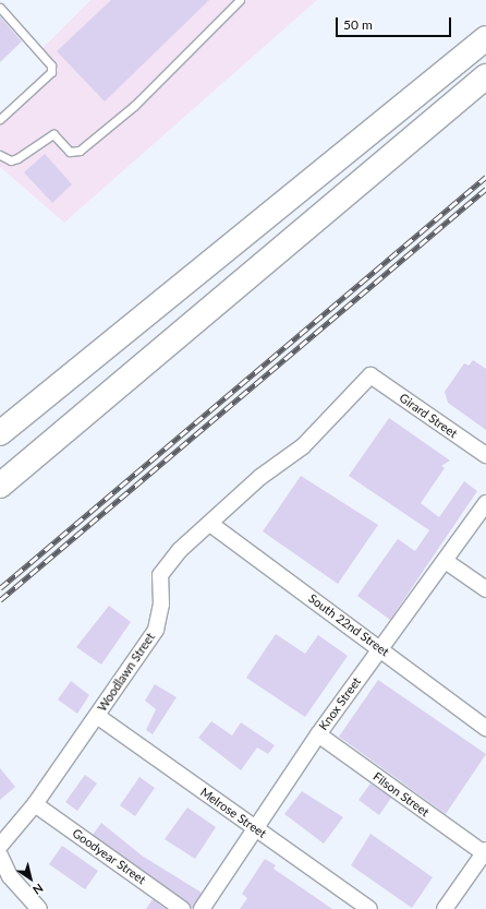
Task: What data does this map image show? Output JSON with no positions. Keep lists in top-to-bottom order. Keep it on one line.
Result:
{"streets":{"street":["Girard Street","South 22nd Street","Woodlawn Street","Knox Street","Filson Street","Melrose Street","Goodyear Street"]},"crossings":[["Girard Street","Woodlawn Street"],["South 22nd Street","Woodlawn Street"],["South 22nd Street","Knox Street"],["Woodlawn Street","Melrose Street"],["Woodlawn Street","Goodyear Street"],["Knox Street","Filson Street"],["Knox Street","Melrose Street"]],"scale_bar":"50 m","north":"bottom right"}
